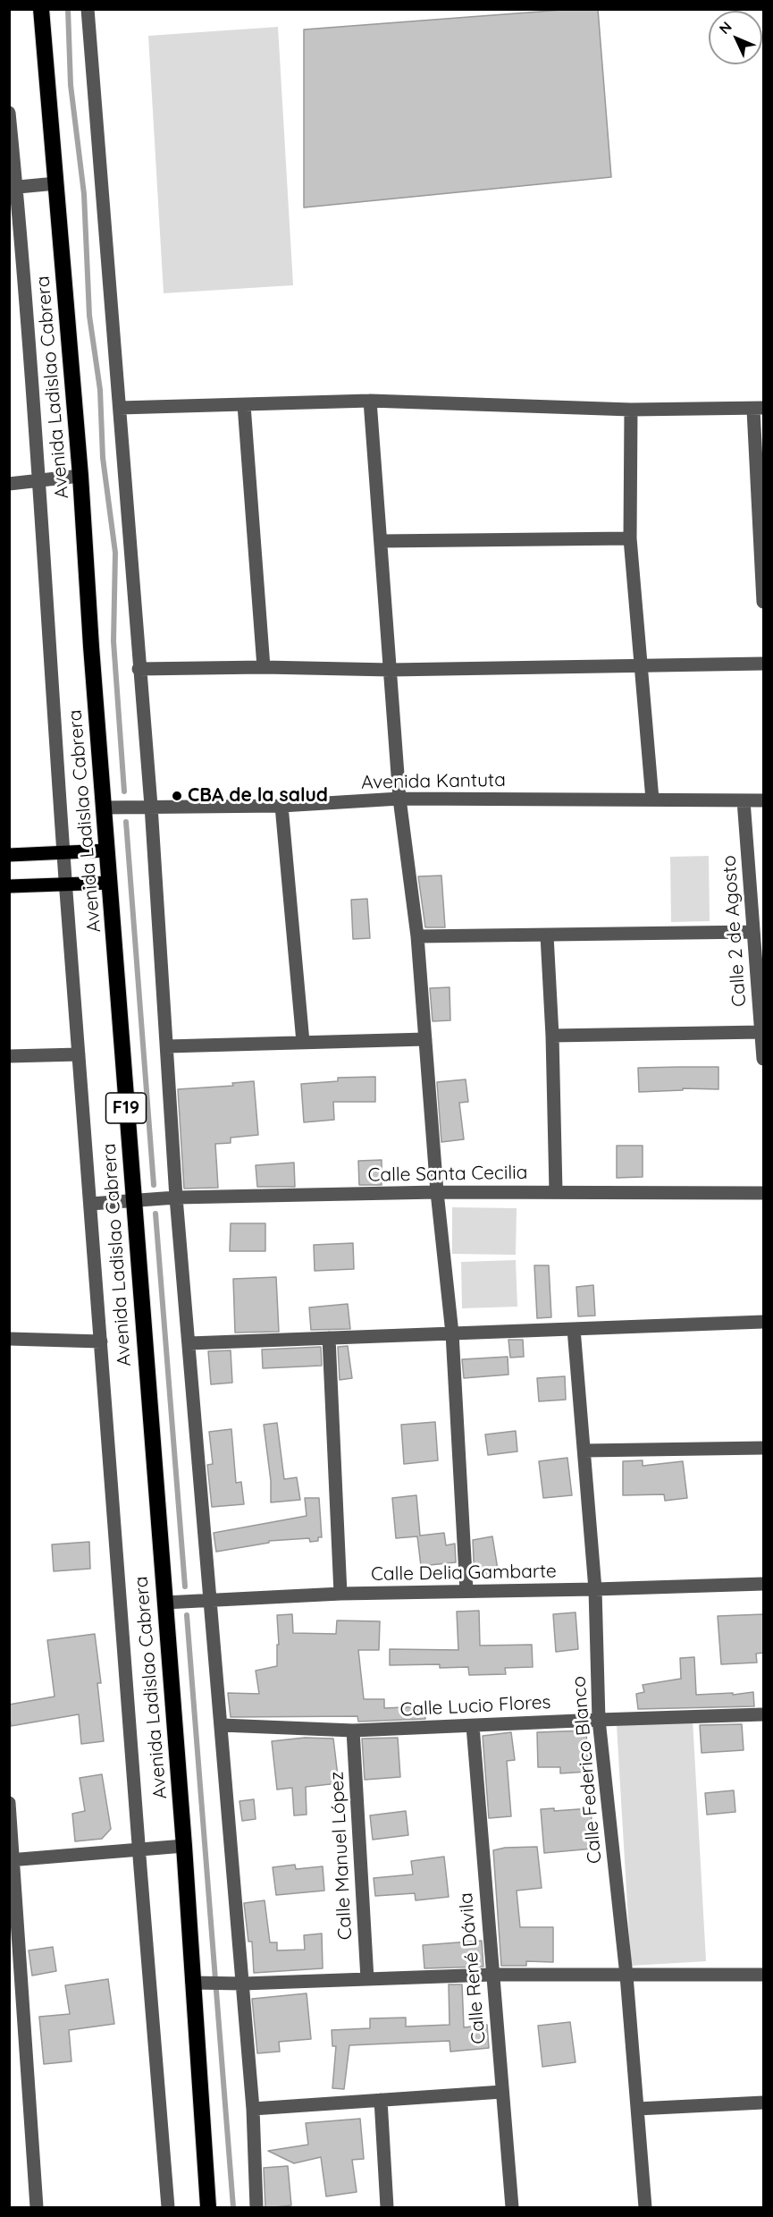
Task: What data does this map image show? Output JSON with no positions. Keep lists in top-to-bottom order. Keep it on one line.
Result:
{"streets":{"highway":["Avenida Ladislao Cabrera","F19"],"street":["Avenida Kantuta","Calle 2 de Agosto","Calle Santa Cecilia","Calle Delia Gambarte","Calle Lucio Flores","Calle Federico Blanco","Calle Manuel López","Calle René Dávila"]},"crossings":[["Avenida Ladislao Cabrera","Avenida Kantuta"],["Avenida Ladislao Cabrera","Calle Santa Cecilia"],["Avenida Ladislao Cabrera","Calle Delia Gambarte"],["Avenida Kantuta","Calle 2 de Agosto"],["Calle Delia Gambarte","Calle Federico Blanco"],["Calle Lucio Flores","Calle Federico Blanco"],["Calle Lucio Flores","Calle Manuel López"],["Calle Lucio Flores","Calle René Dávila"]],"places":["CBA de la salud"],"north":"top left"}
